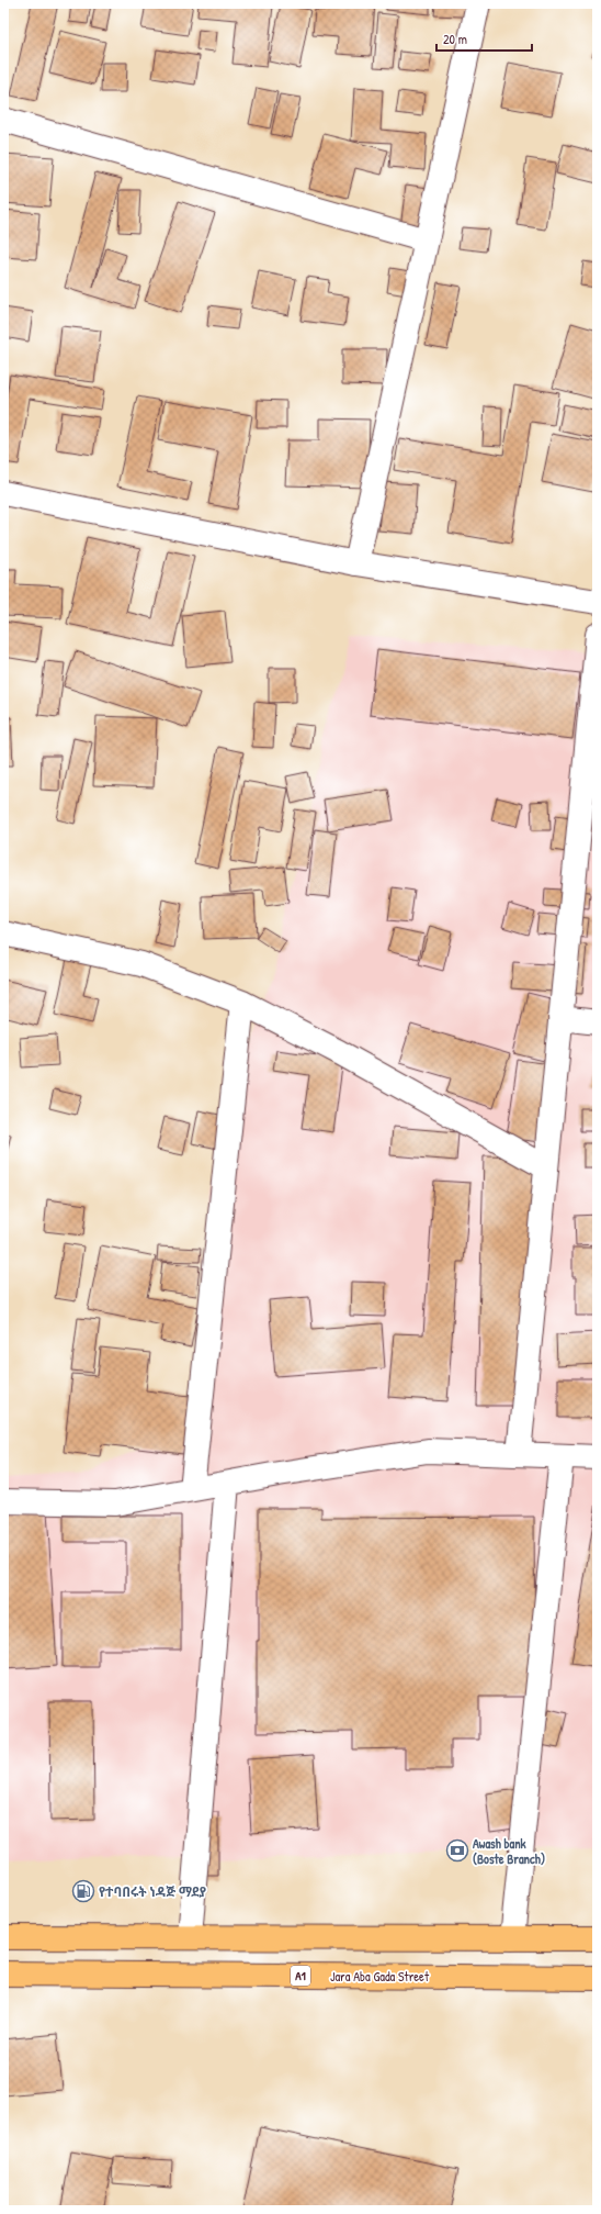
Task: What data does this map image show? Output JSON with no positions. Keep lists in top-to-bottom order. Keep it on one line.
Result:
{"streets":{"main road":["A1","Jara Aba Gada Street"]},"places":{"bank":["Awash bank (Boste Branch)"],"fuel station":["የተባበሩት ነዳጅ ማደያ"]},"scale_bar":"20 m"}
